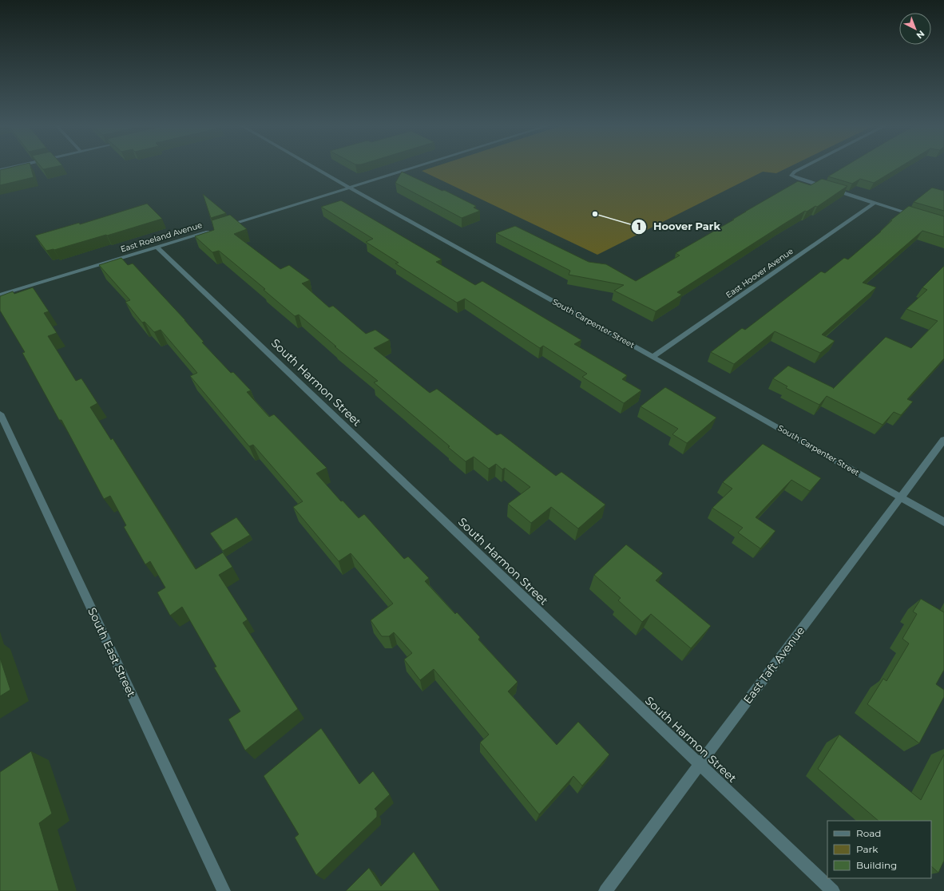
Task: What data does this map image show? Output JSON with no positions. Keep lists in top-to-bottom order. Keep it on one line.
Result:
{"streets":{"street":["East Roeland Avenue","East Hoover Avenue","South Carpenter Street","South Harmon Street","South East Street","East Taft Avenue"]},"crossings":[["East Roeland Avenue","South Harmon Street"],["East Hoover Avenue","South Carpenter Street"],["South Carpenter Street","East Taft Avenue"],["South Harmon Street","East Taft Avenue"]],"places":["Hoover Park"],"legend":["Road","Park","Building"],"north":"bottom right"}
